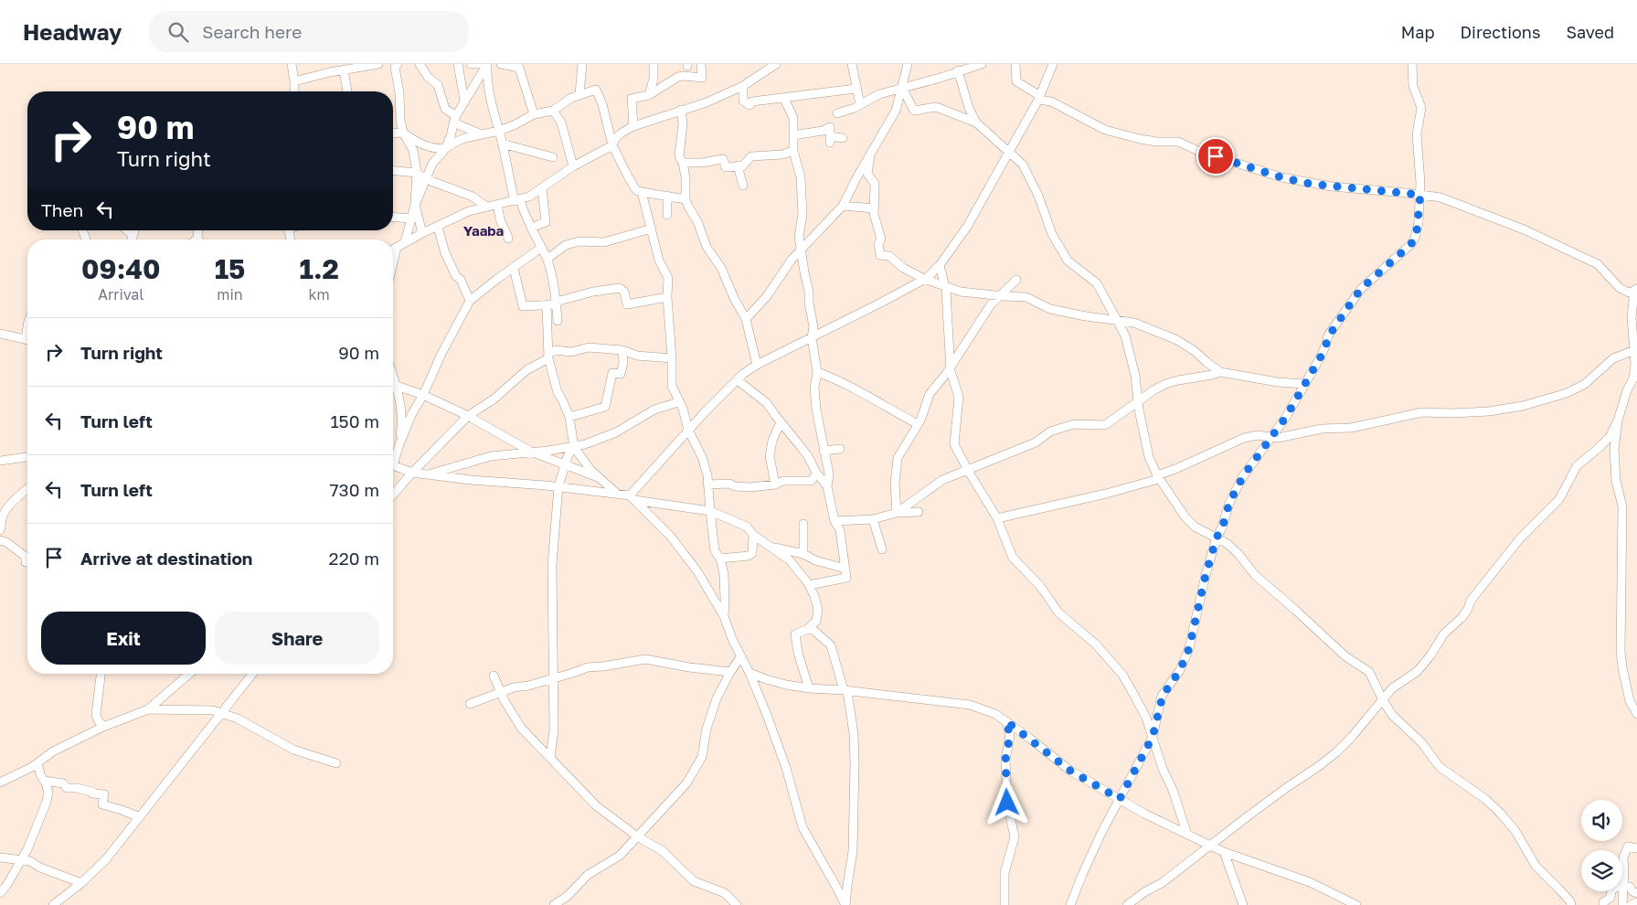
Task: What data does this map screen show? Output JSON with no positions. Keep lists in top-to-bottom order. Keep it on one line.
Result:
{"districts":["Yaaba"],"page":{"header":"Headway","search":"Search here","nav":["Map","Directions","Saved"],"turn":["90 m","Turn right"],"then":"Then","eta":["09:40","Arrival","15","min","1.2","km"],"list":[{"name":"Turn right","value":"90 m"},{"name":"Turn left","value":"150 m"},{"name":"Turn left","value":"730 m"},{"name":"Arrive at destination","value":"220 m"}],"buttons":["Exit","Share"]}}
